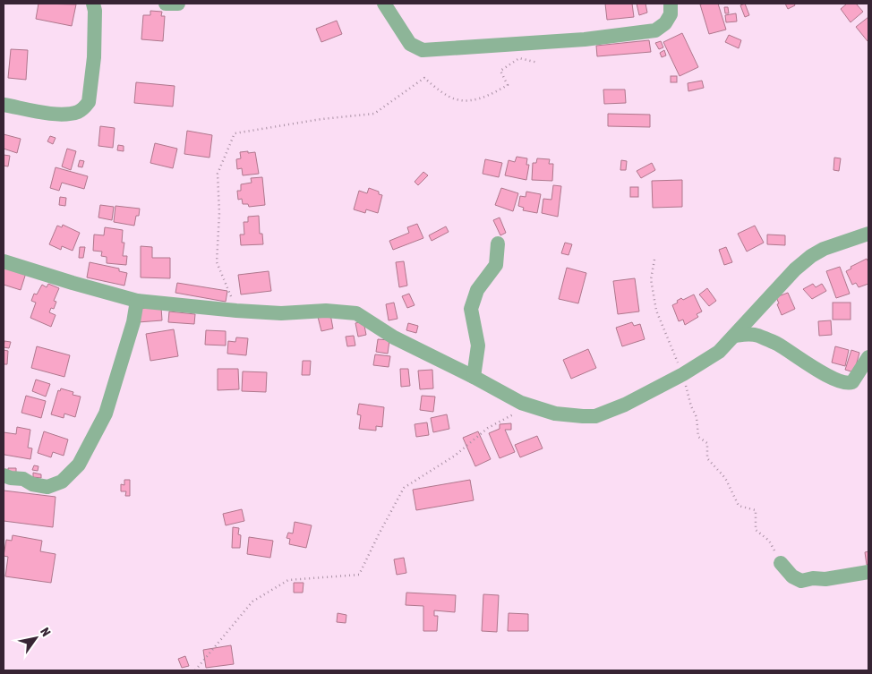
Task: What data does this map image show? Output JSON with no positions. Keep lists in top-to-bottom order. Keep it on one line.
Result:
{"north":"top right"}
